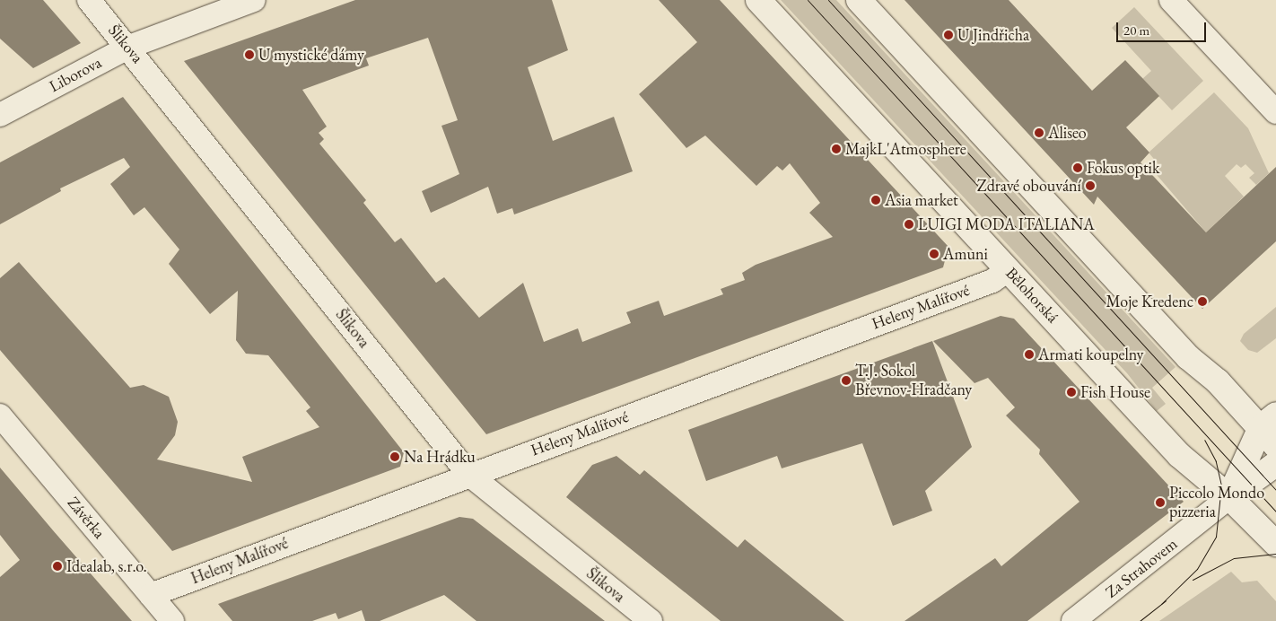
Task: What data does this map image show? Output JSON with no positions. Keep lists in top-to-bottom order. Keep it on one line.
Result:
{"streets":{"street":["Šlikova","Liborova","Bělohorská","Heleny Malířové","Závěrka","Za Strahovem"]},"crossings":[["Šlikova","Liborova"],["Šlikova","Heleny Malířové"],["Bělohorská","Heleny Malířové"],["Bělohorská","Za Strahovem"],["Heleny Malířové","Závěrka"]],"places":["U Jindřicha","U mystické dámy","Aliseo","MajkL'Atmosphere","Fokus optik","Zdravé obouvání","Asia market","LUIGI MODA ITALIANA","Amuni","Moje Kredenc","Armati koupelny","T.J. Sokol Břevnov-Hradčany","Fish House","Na Hrádku","Piccolo Mondo pizzeria","Idealab, s.r.o."],"scale_bar":"20 m"}
